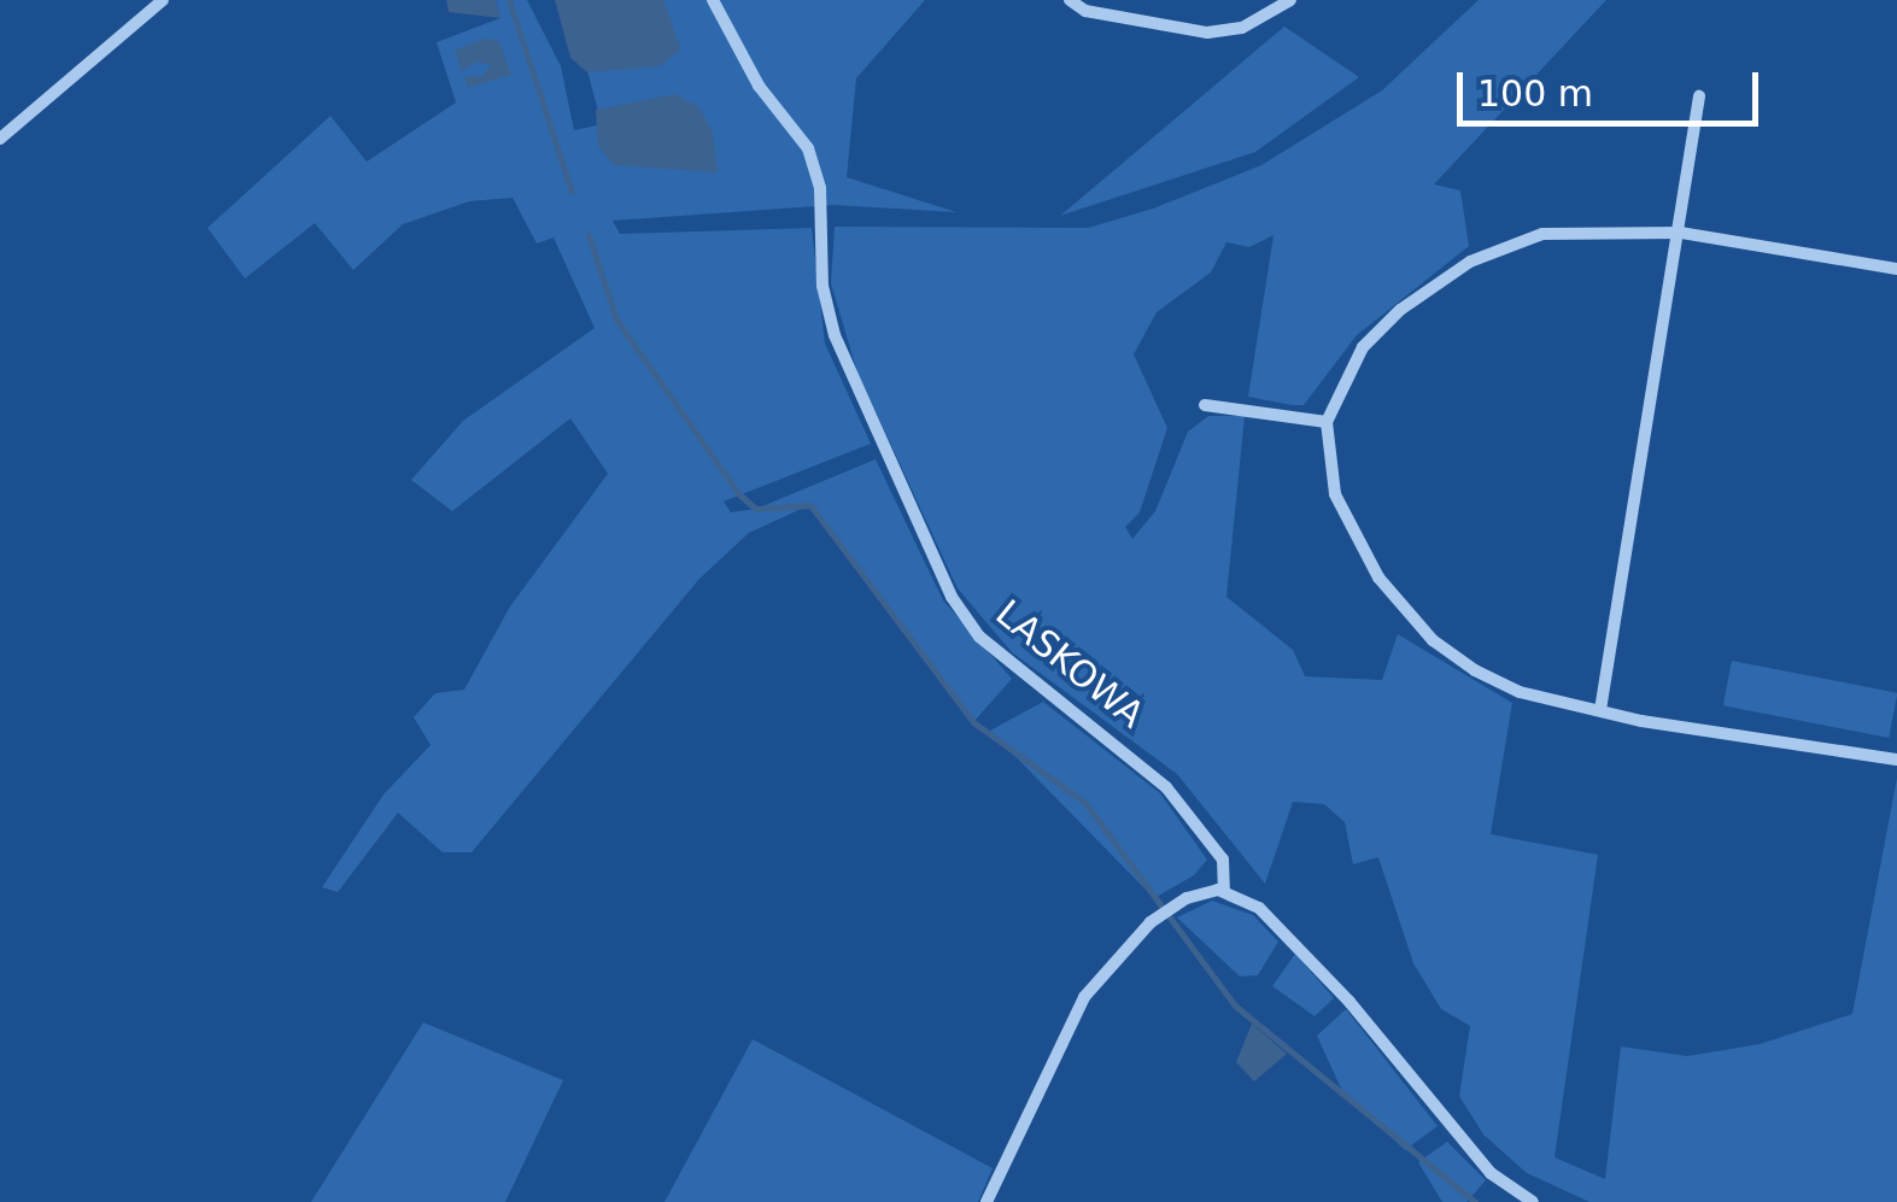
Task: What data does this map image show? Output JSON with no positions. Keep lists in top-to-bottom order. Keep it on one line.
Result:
{"streets":{"street":["LASKOWA"]},"scale_bar":"100 m"}
